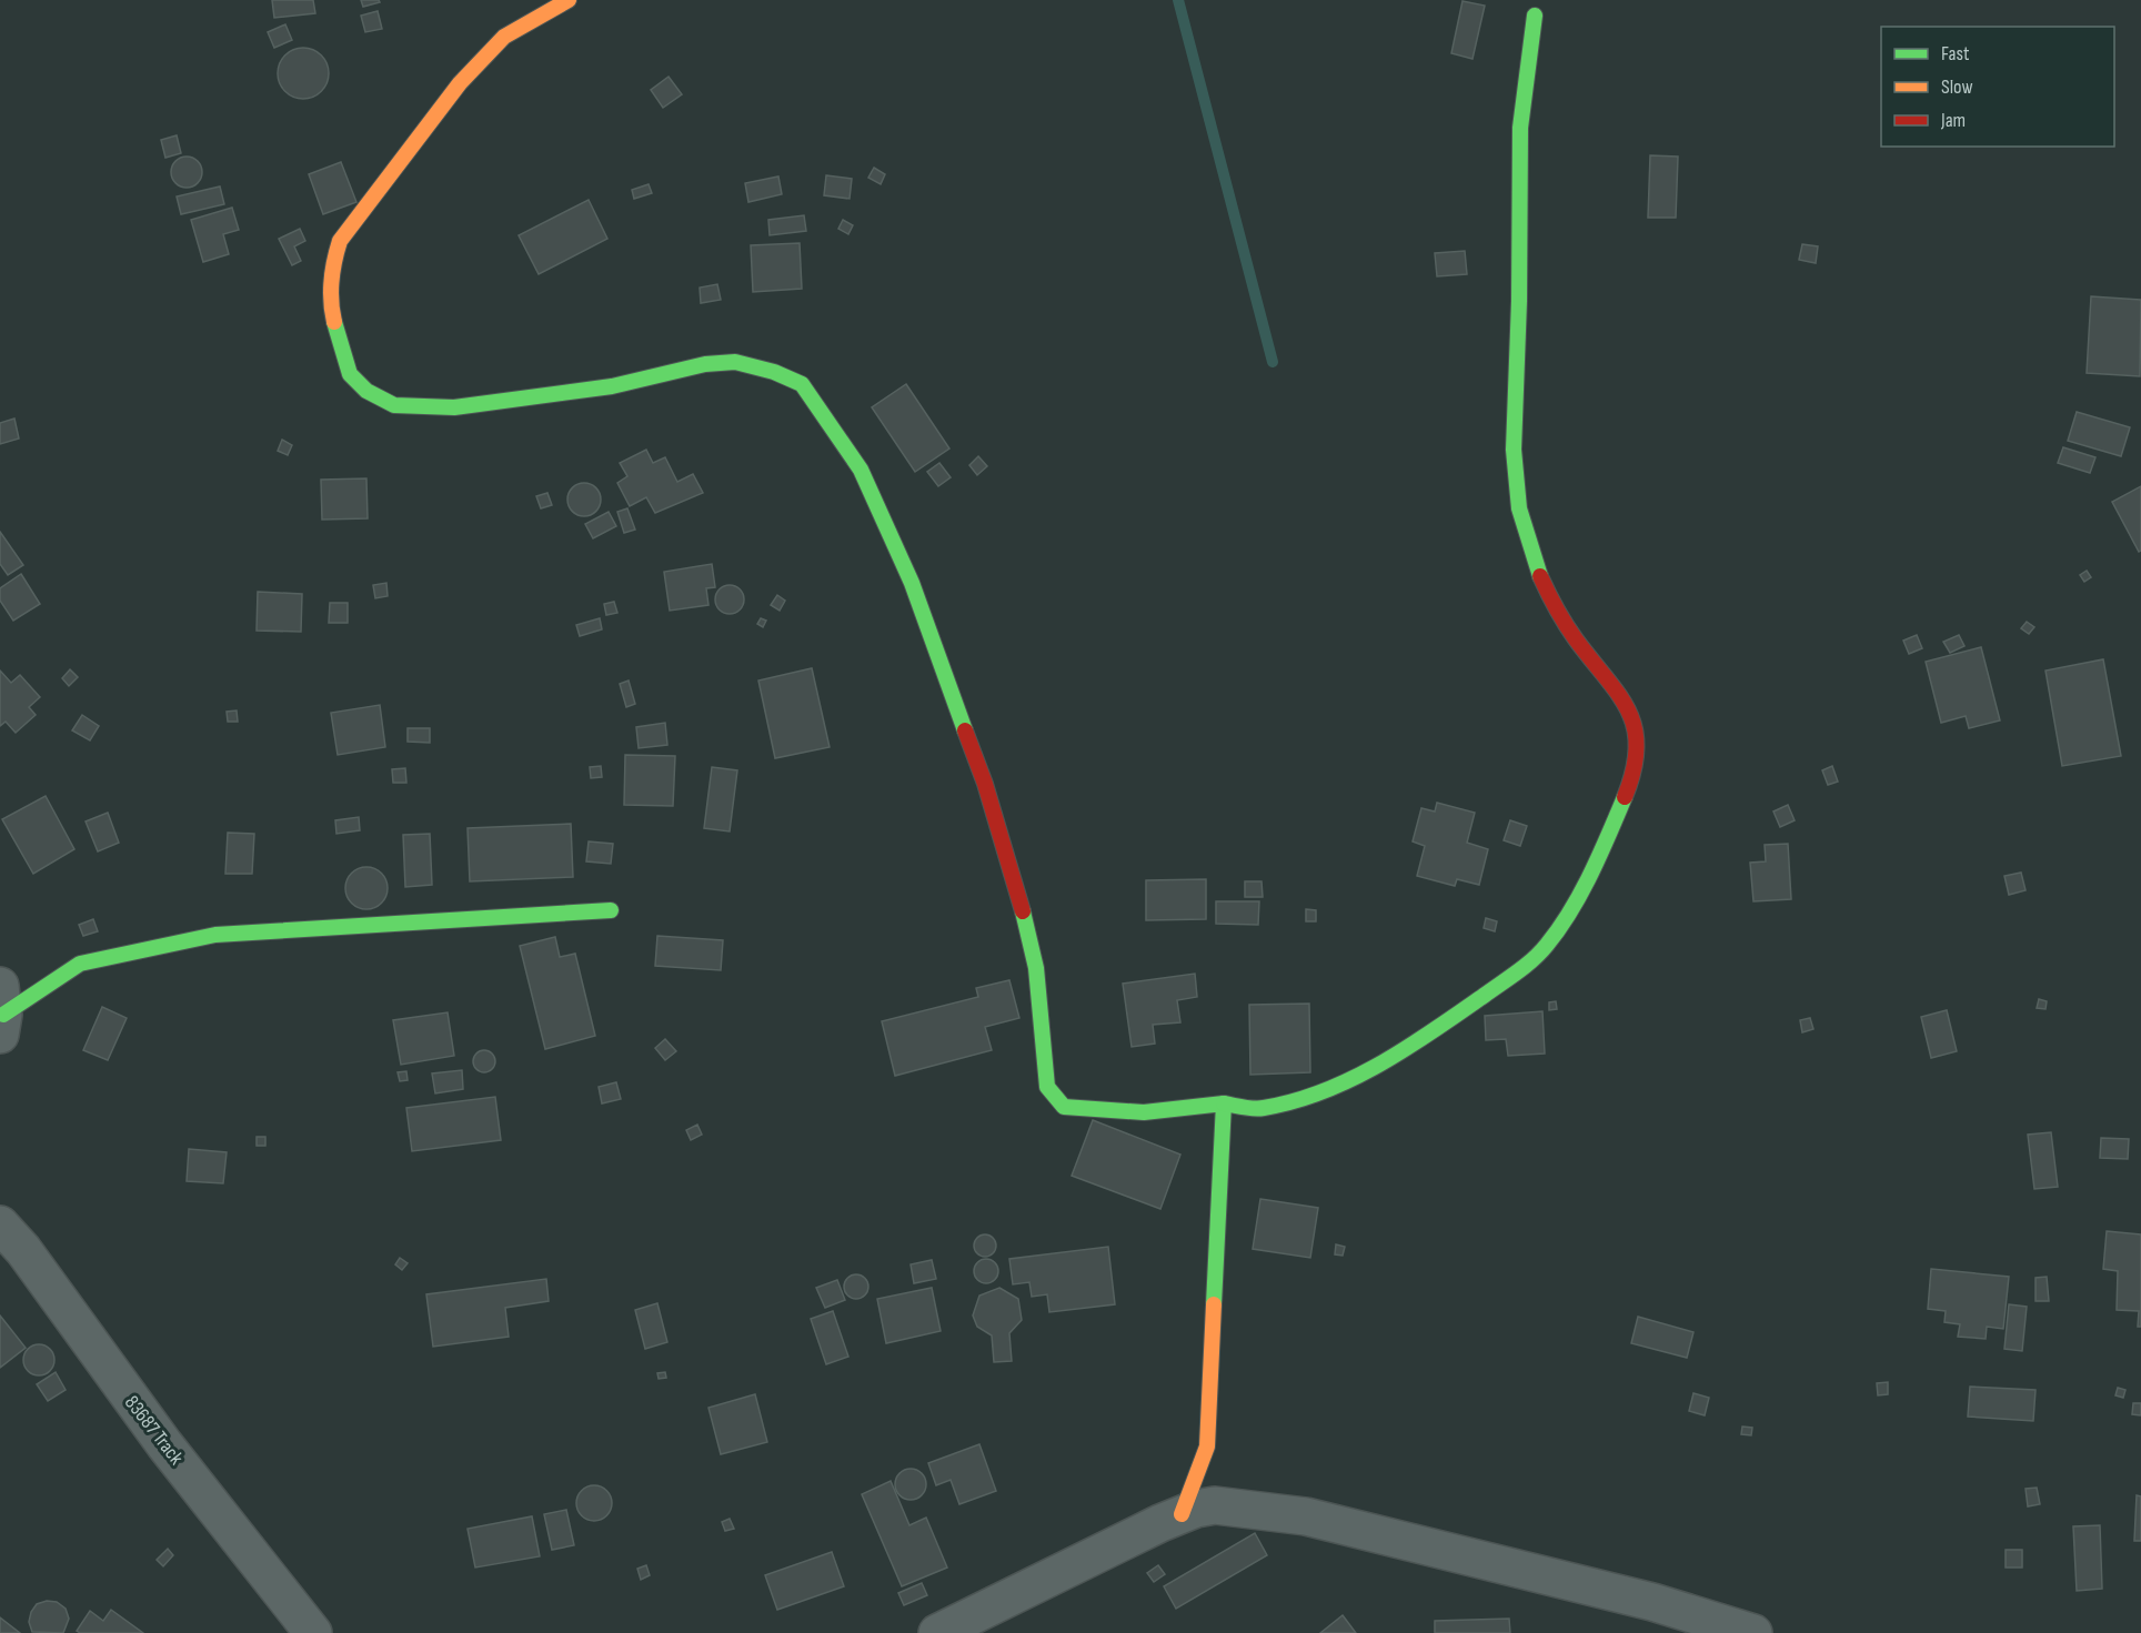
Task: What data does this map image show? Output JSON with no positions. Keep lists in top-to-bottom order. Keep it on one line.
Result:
{"streets":{"street":["83687 Track"]},"legend":["Fast","Slow","Jam"]}
